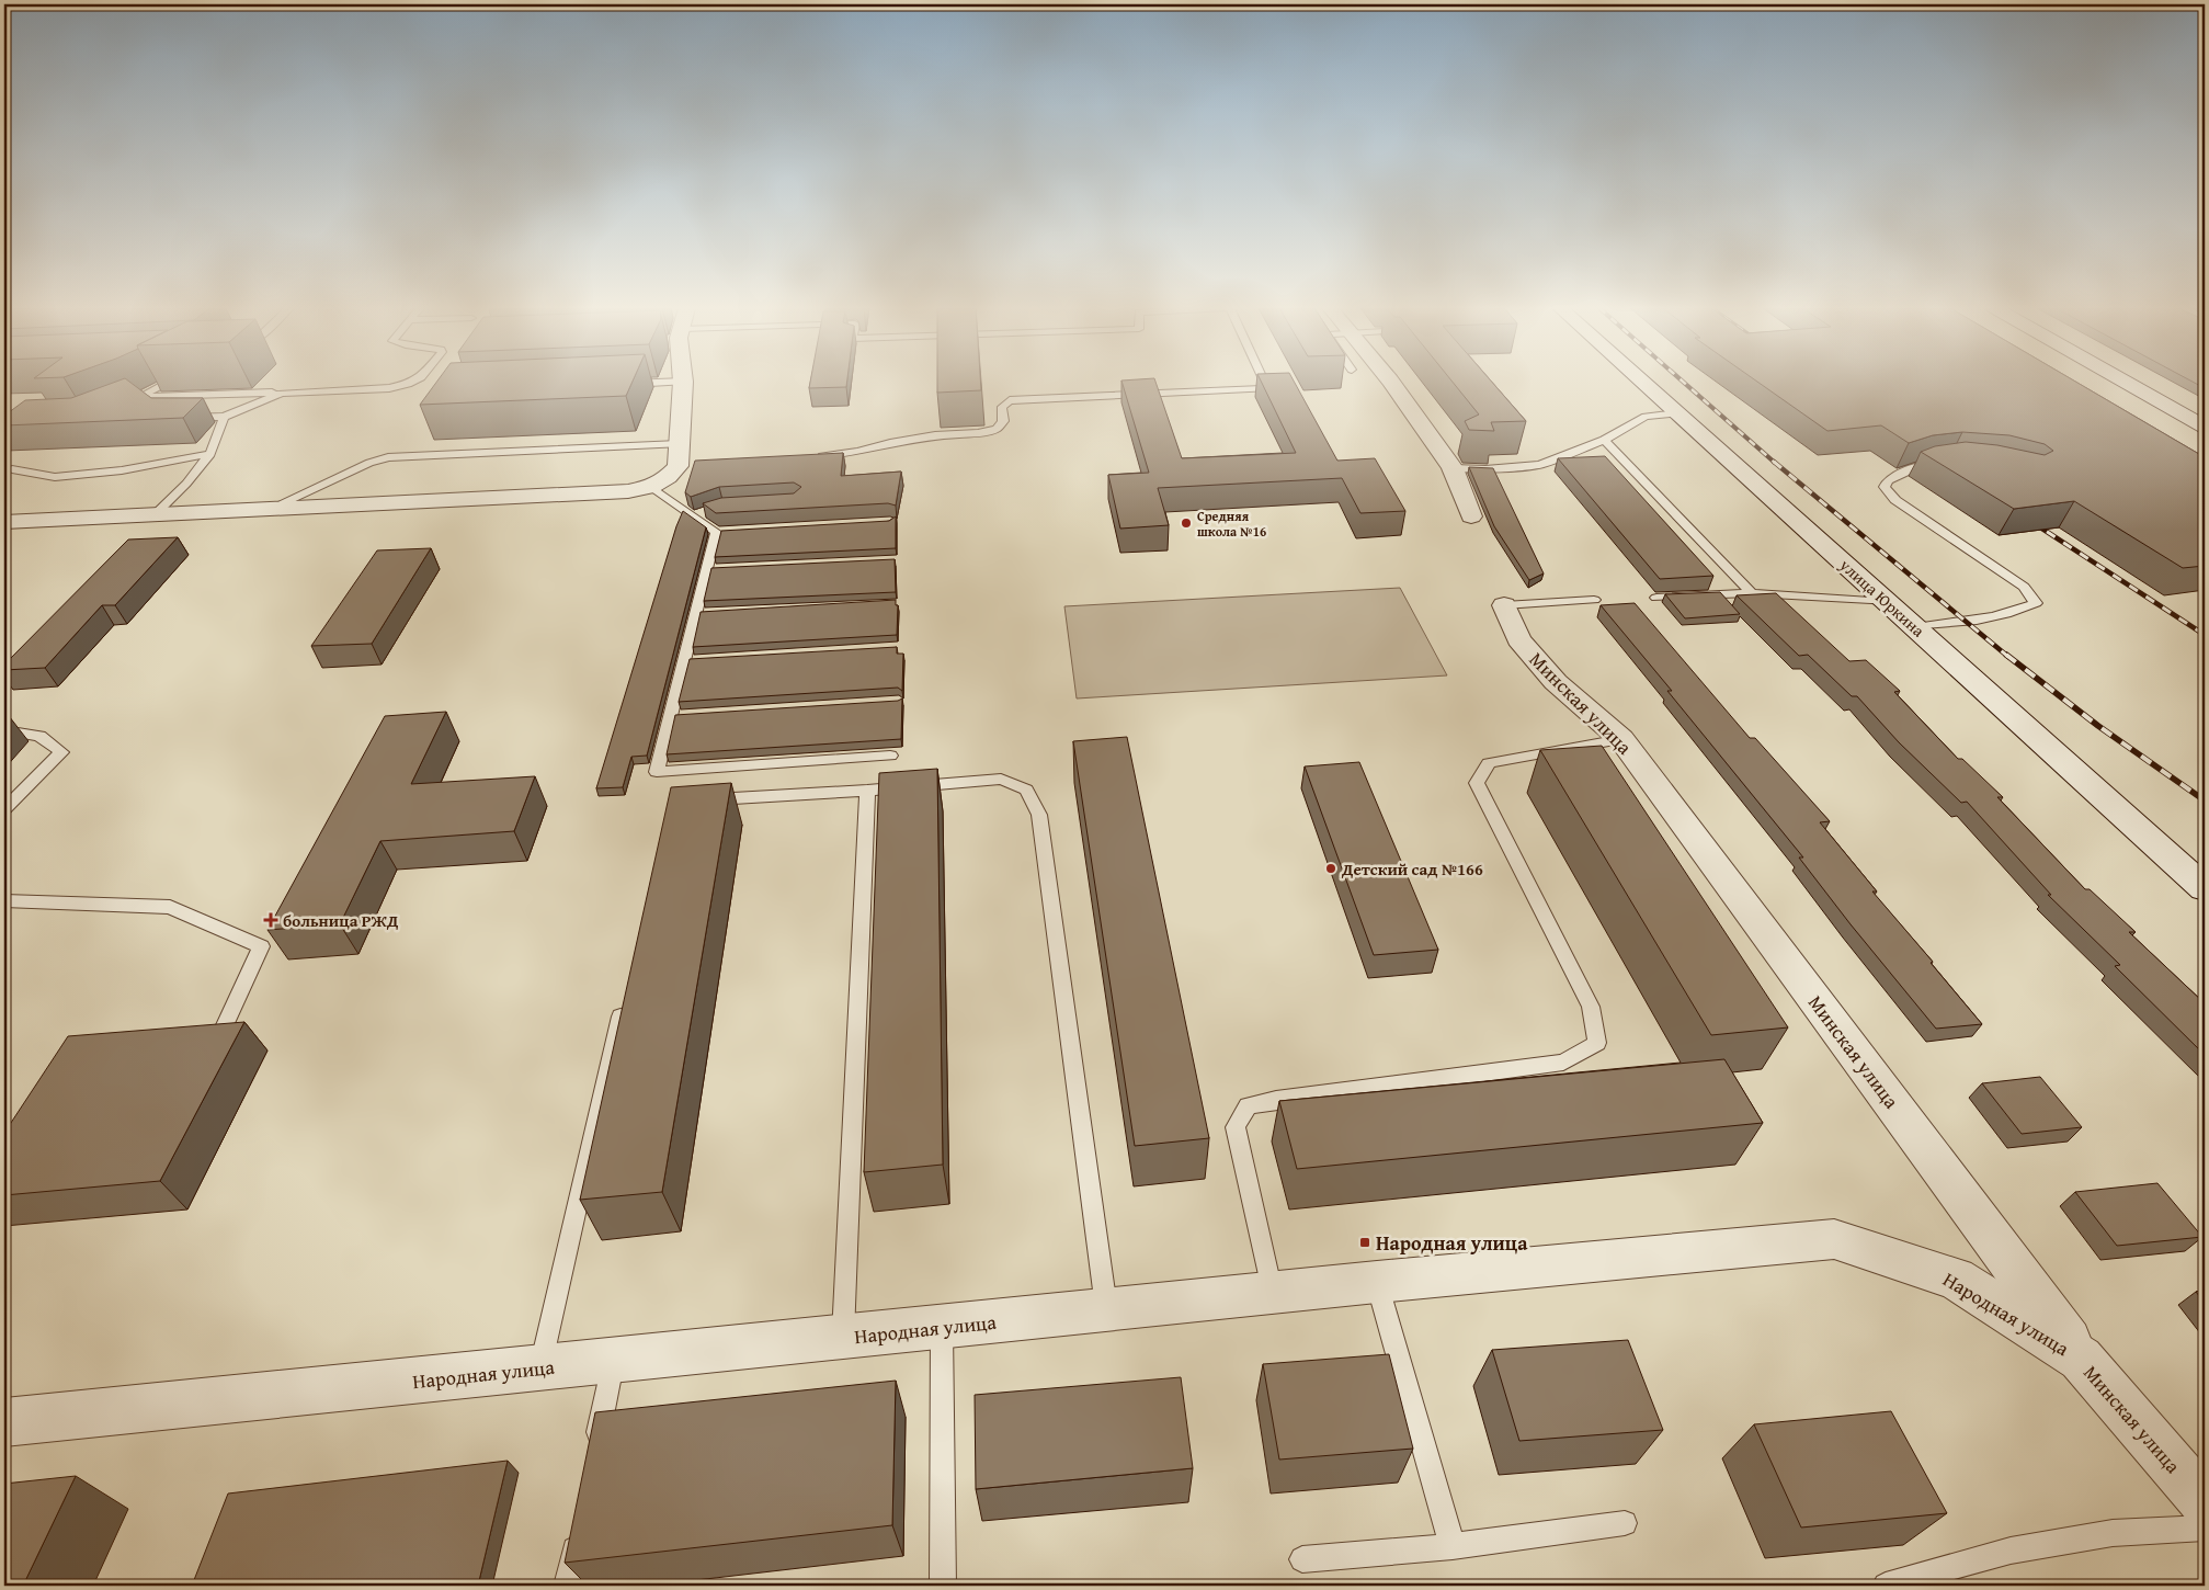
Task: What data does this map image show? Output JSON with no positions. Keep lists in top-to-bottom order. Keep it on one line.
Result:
{"streets":{"street":["улица Юркина","Минская улица","Народная улица"]},"crossings":[["Минская улица","Народная улица"]],"places":{"other":["Средняя школа №16","Детский сад №166"],"health":["больница РЖД"],"transit":["Народная улица"]}}
